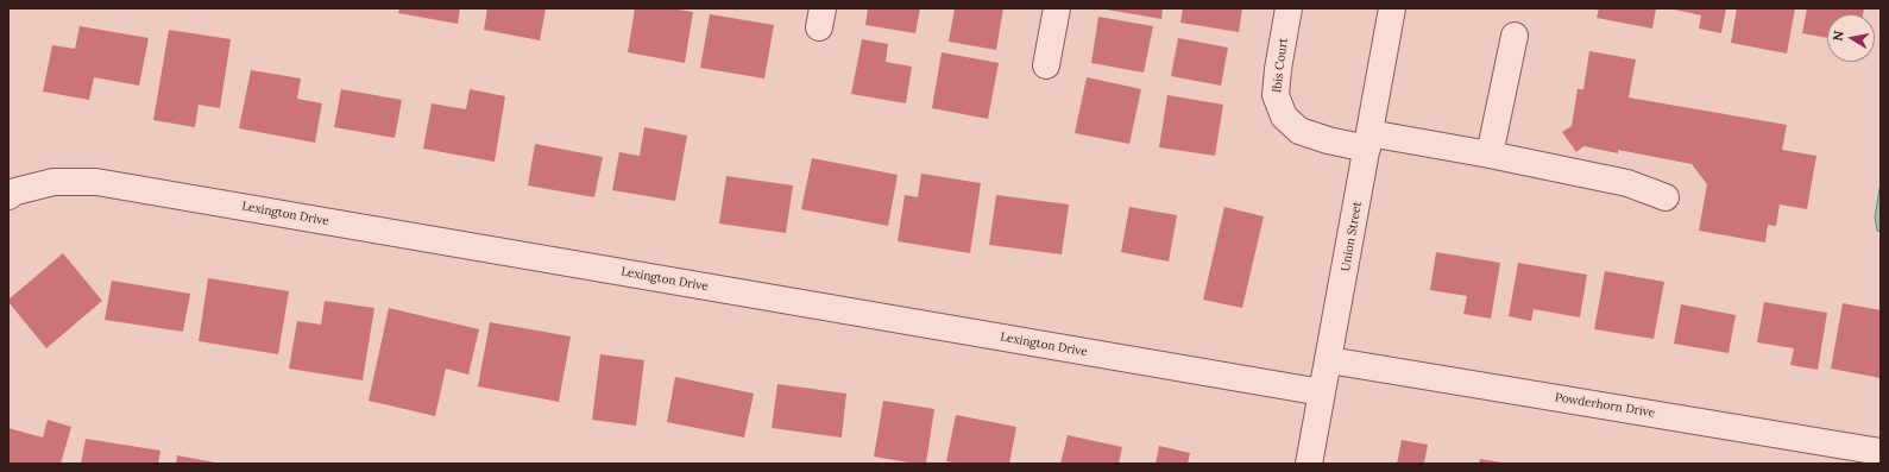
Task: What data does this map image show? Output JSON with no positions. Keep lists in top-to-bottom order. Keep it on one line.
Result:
{"streets":{"street":["Ibis Court","Lexington Drive","Union Street","Powderhorn Drive"]},"crossings":[["Ibis Court","Union Street"],["Lexington Drive","Union Street"],["Union Street","Powderhorn Drive"]],"north":"left"}
